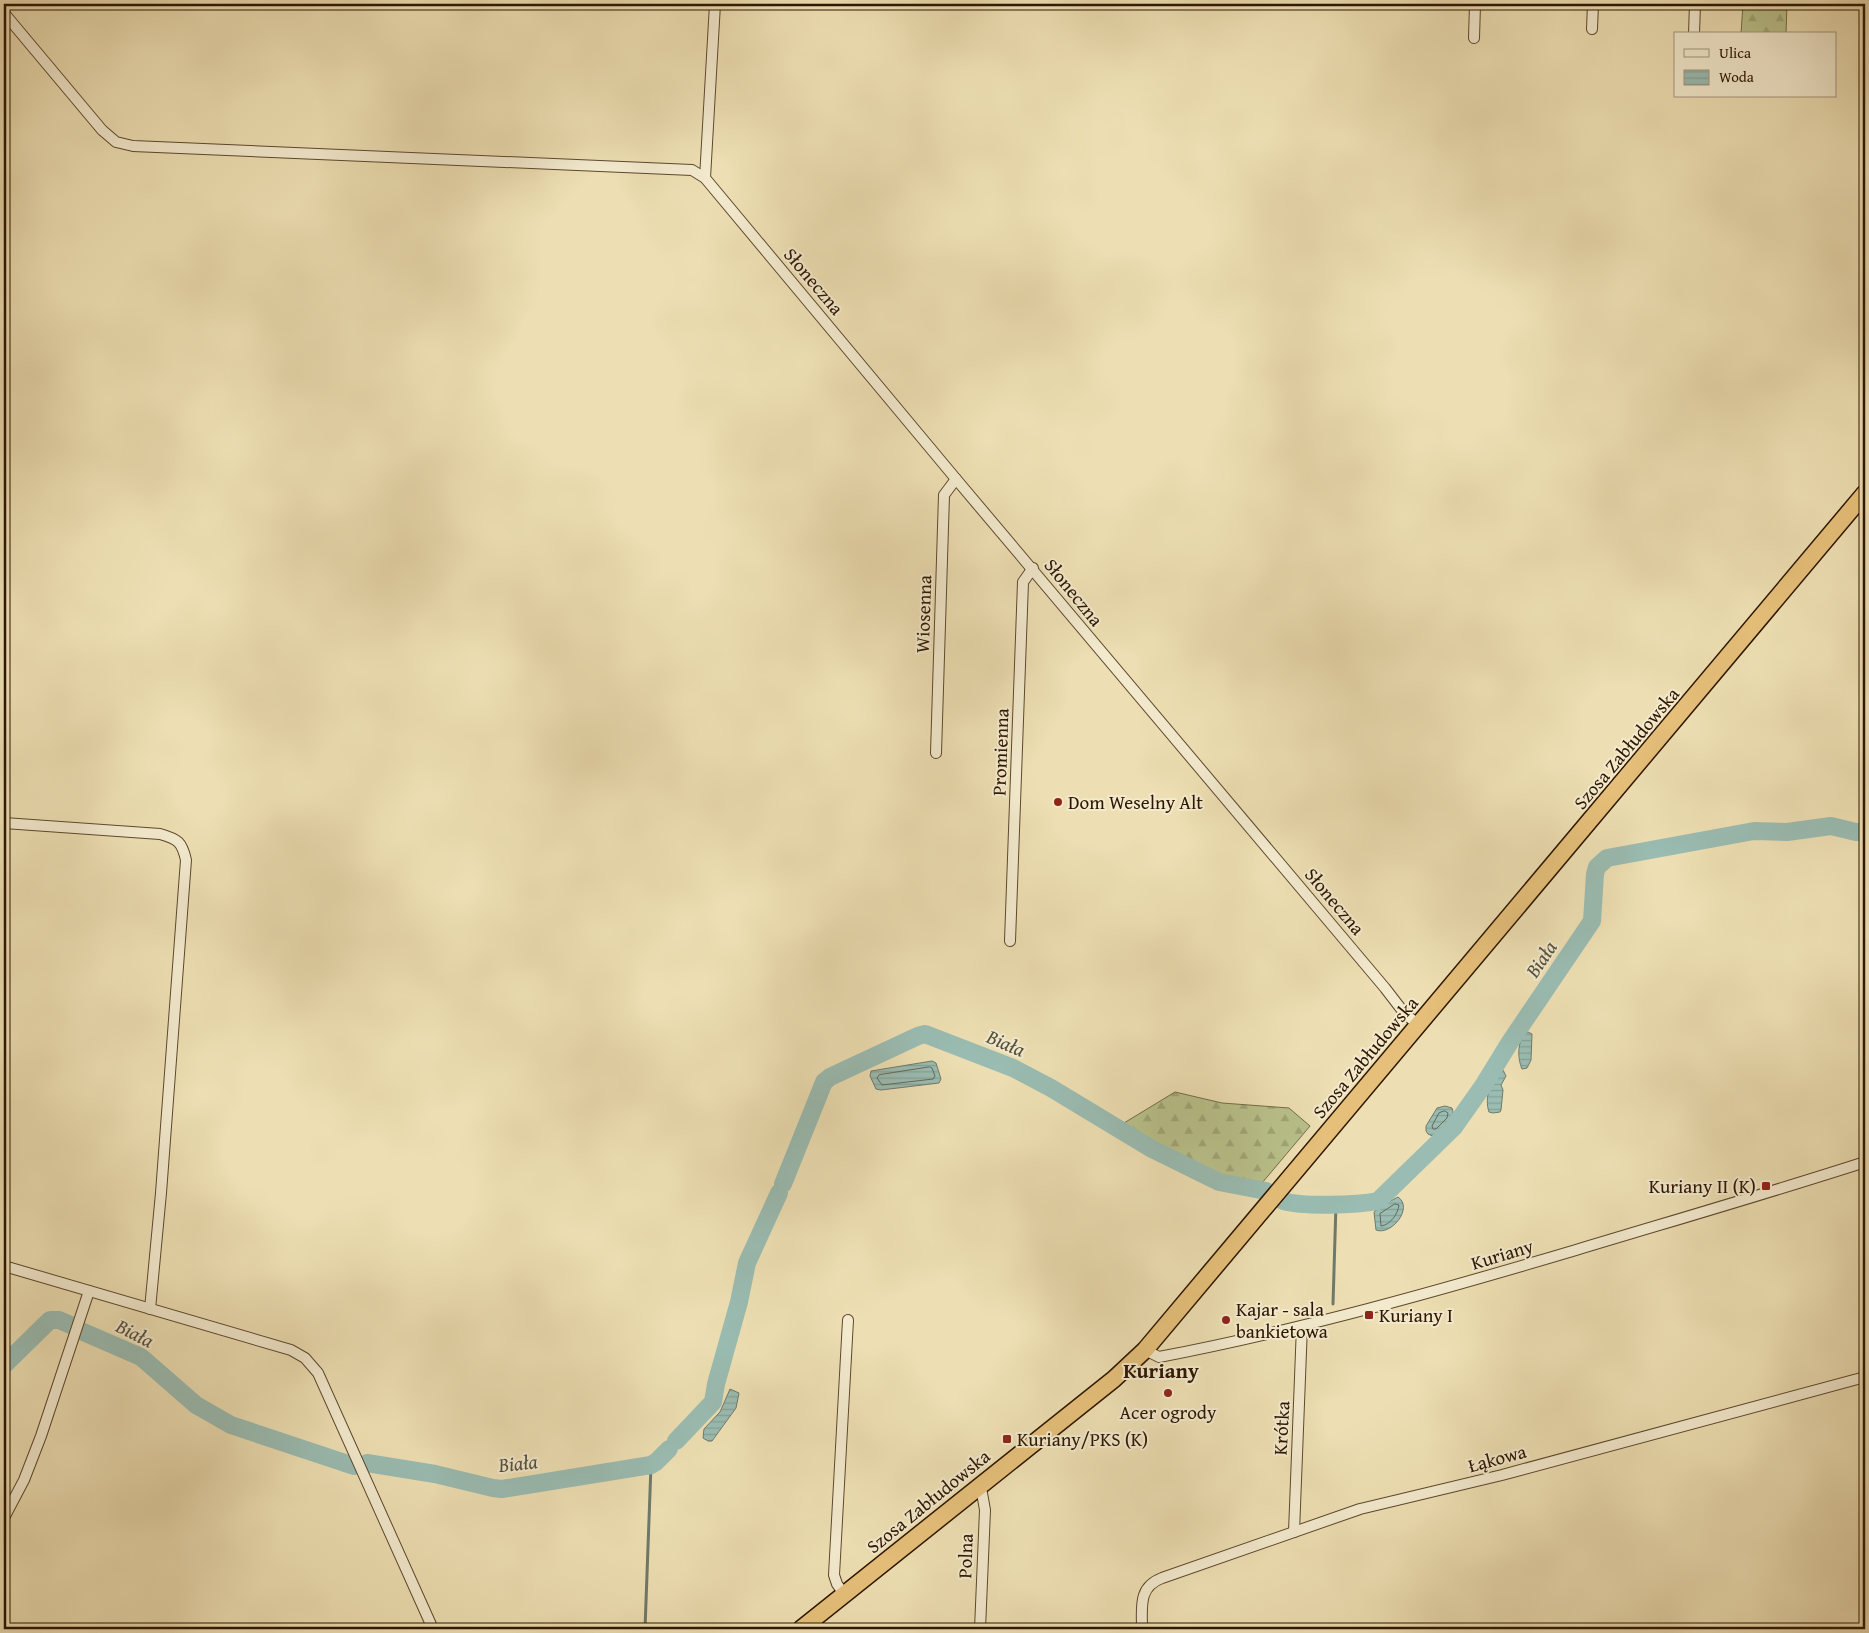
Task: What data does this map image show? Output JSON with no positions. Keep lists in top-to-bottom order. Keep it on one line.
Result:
{"streets":{"highway":["Szosa Zabłudowska"],"street":["Słoneczna","Wiosenna","Promienna","Kuriany","Krótka","Łąkowa","Polna"]},"crossings":[["Słoneczna","Wiosenna"],["Słoneczna","Szosa Zabłudowska"],["Słoneczna","Promienna"],["Szosa Zabłudowska","Kuriany"],["Szosa Zabłudowska","Polna"],["Kuriany","Krótka"],["Krótka","Łąkowa"]],"districts":["Kuriany"],"water":["Biała"],"places":{"other":["Dom Weselny Alt","Kajar - sala bankietowa","Acer ogrody"],"transit":["Kuriany II (K)","Kuriany I","Kuriany/PKS (K)"]},"legend":["Ulica","Woda"]}
